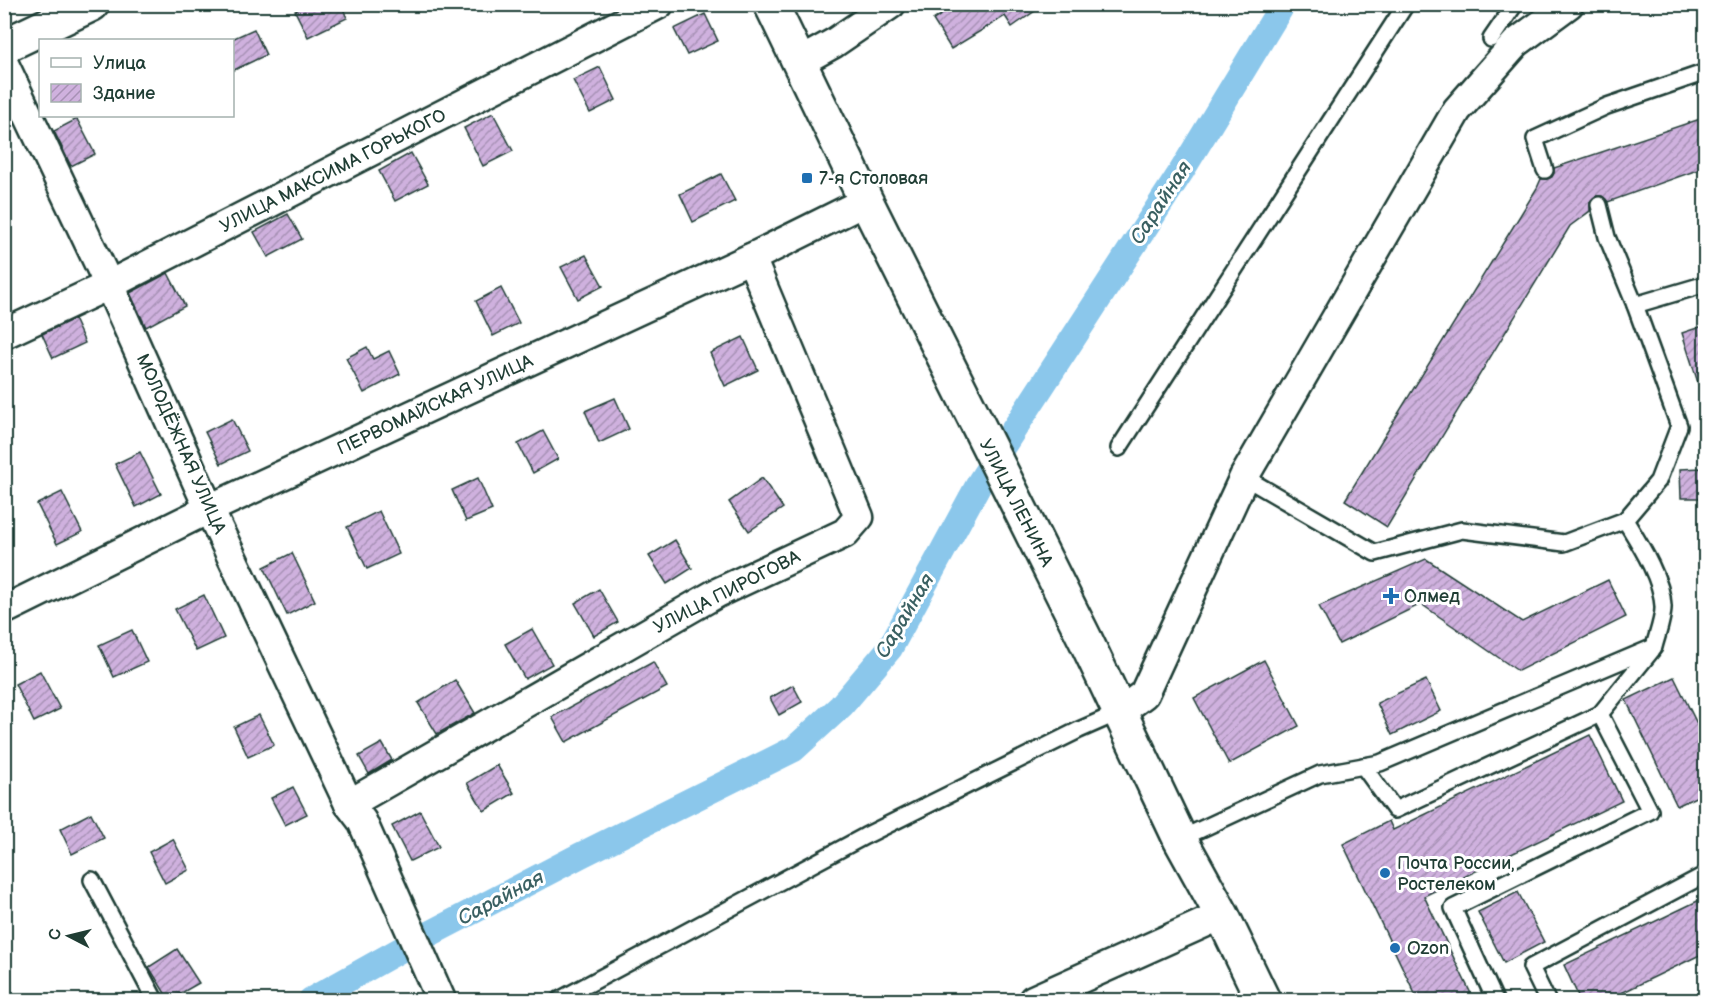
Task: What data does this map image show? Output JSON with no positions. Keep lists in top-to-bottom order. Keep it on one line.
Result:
{"streets":{"main road":["УЛИЦА ЛЕНИНА"],"street":["УЛИЦА МАКСИМА ГОРЬКОГО","ПЕРВОМАЙСКАЯ УЛИЦА","МОЛОДЁЖНАЯ УЛИЦА","УЛИЦА ПИРОГОВА"]},"crossings":[["УЛИЦА МАКСИМА ГОРЬКОГО","МОЛОДЁЖНАЯ УЛИЦА"],["ПЕРВОМАЙСКАЯ УЛИЦА","МОЛОДЁЖНАЯ УЛИЦА"],["ПЕРВОМАЙСКАЯ УЛИЦА","УЛИЦА ЛЕНИНА"],["ПЕРВОМАЙСКАЯ УЛИЦА","УЛИЦА ПИРОГОВА"],["МОЛОДЁЖНАЯ УЛИЦА","УЛИЦА ПИРОГОВА"]],"water":["Сарайная"],"places":{"transit":["7-я Столовая"],"health":["Олмед"],"other":["Почта России, Ростелеком","Ozon"]},"legend":["Улица","Здание"],"north":"left"}
